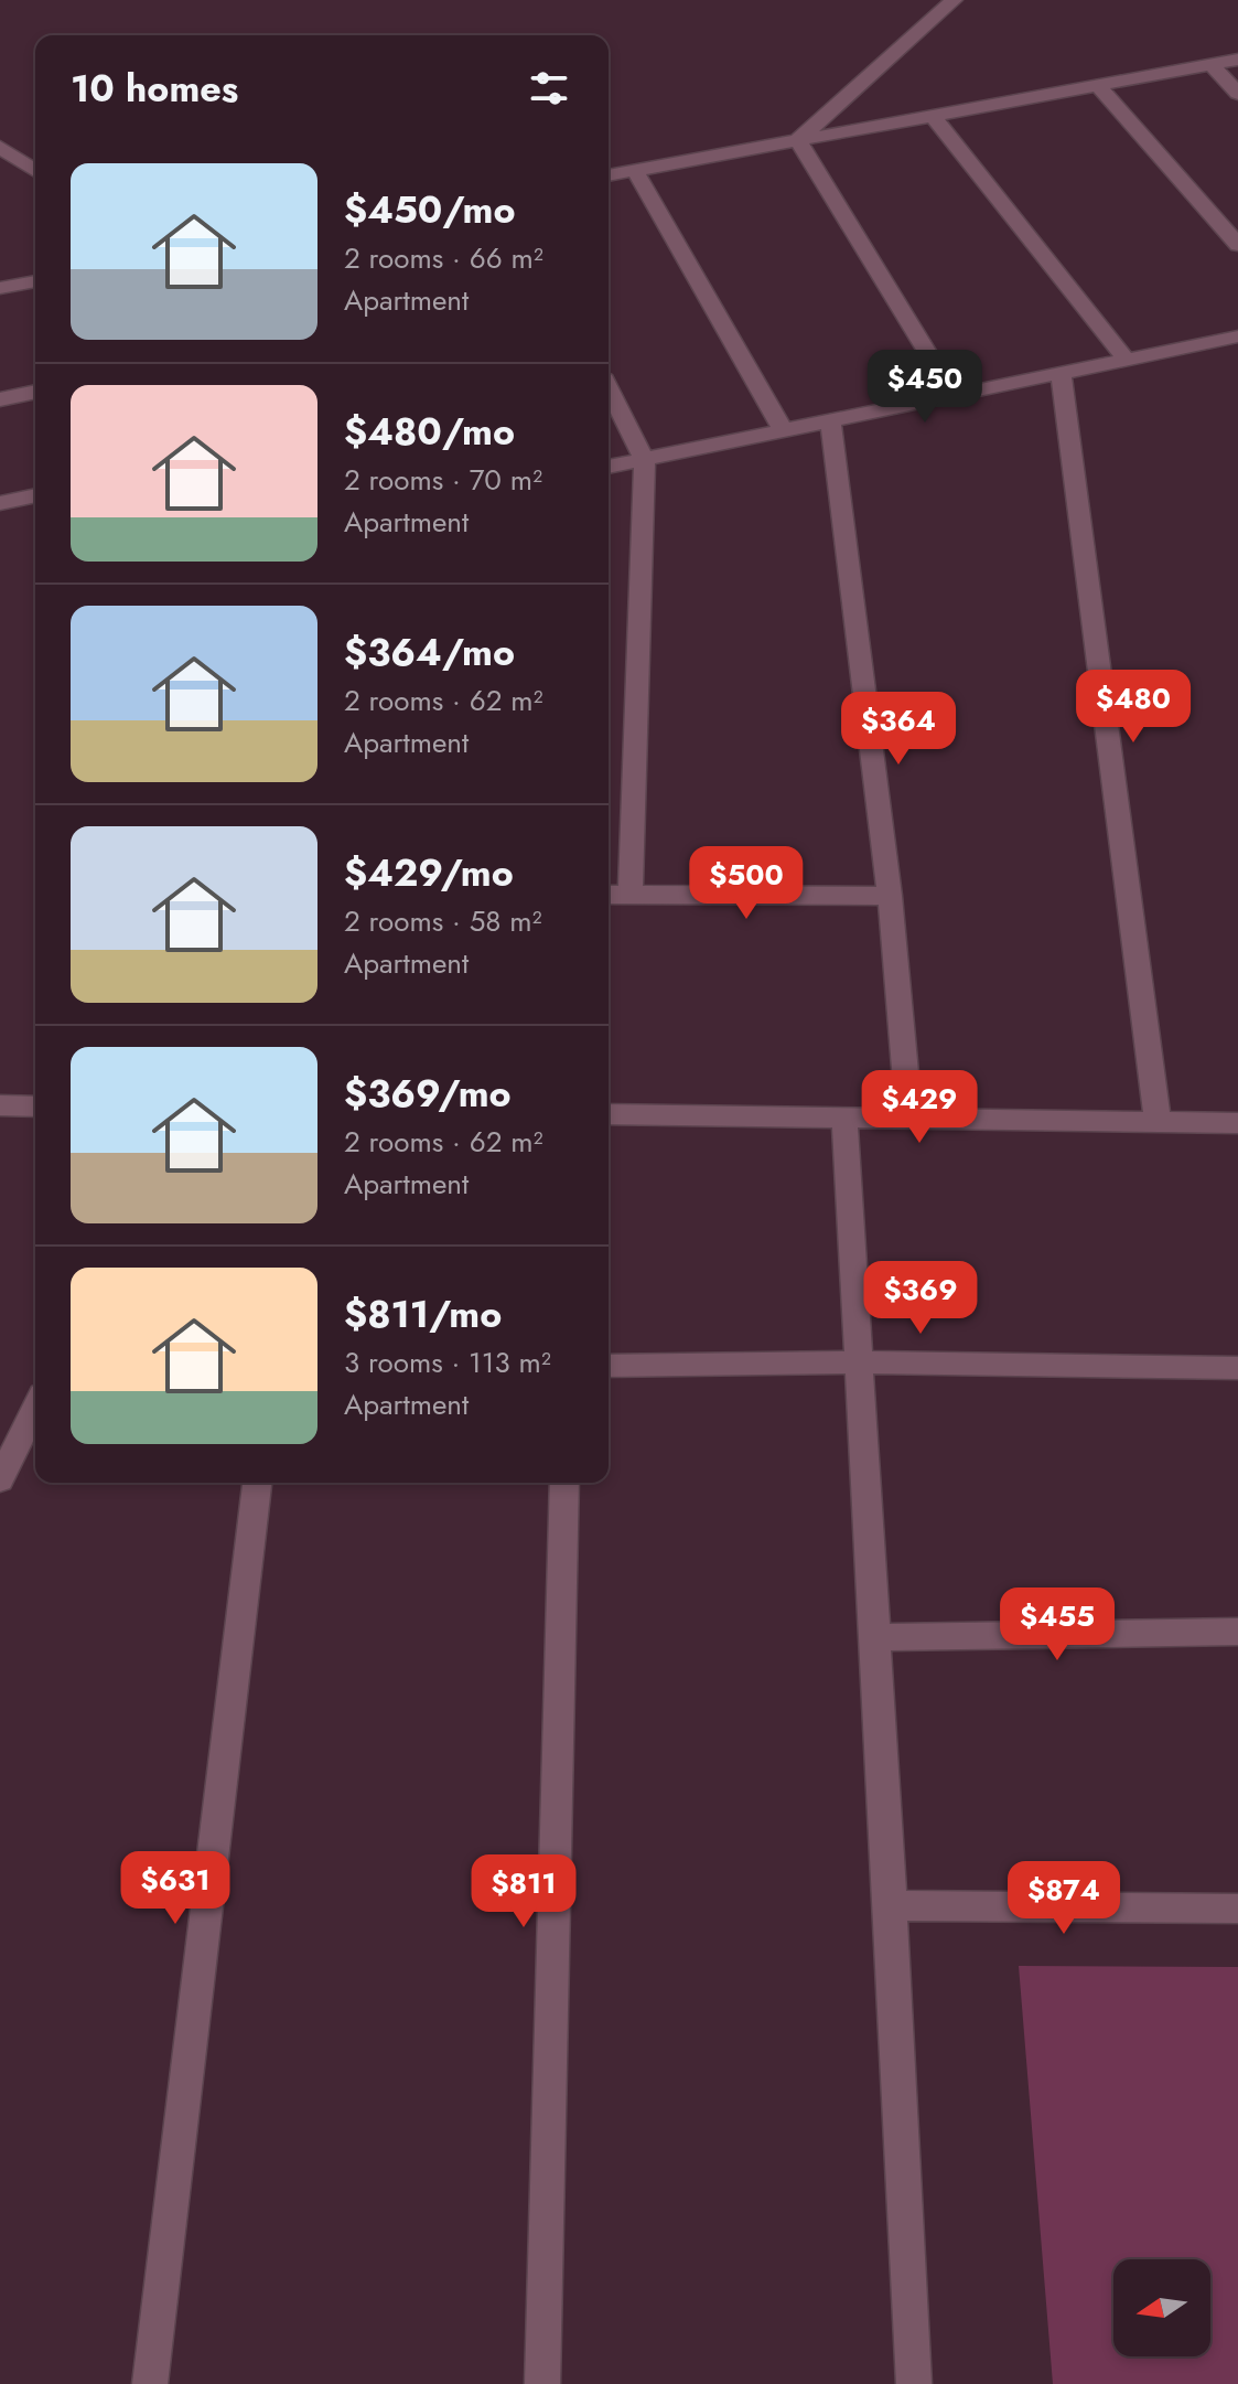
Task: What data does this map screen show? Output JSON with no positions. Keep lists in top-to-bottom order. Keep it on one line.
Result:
{"north":"left","page":{"heading":"10 homes","list":[{"name":"$450/mo","note":"2 rooms · 66 m² · Apartment"},{"name":"$480/mo","note":"2 rooms · 70 m² · Apartment"},{"name":"$364/mo","note":"2 rooms · 62 m² · Apartment"},{"name":"$429/mo","note":"2 rooms · 58 m² · Apartment"},{"name":"$369/mo","note":"2 rooms · 62 m² · Apartment"},{"name":"$811/mo","note":"3 rooms · 113 m² · Apartment"}],"price":["$450","$480","$364","$500","$429","$369","$455","$631","$811","$874"]}}
